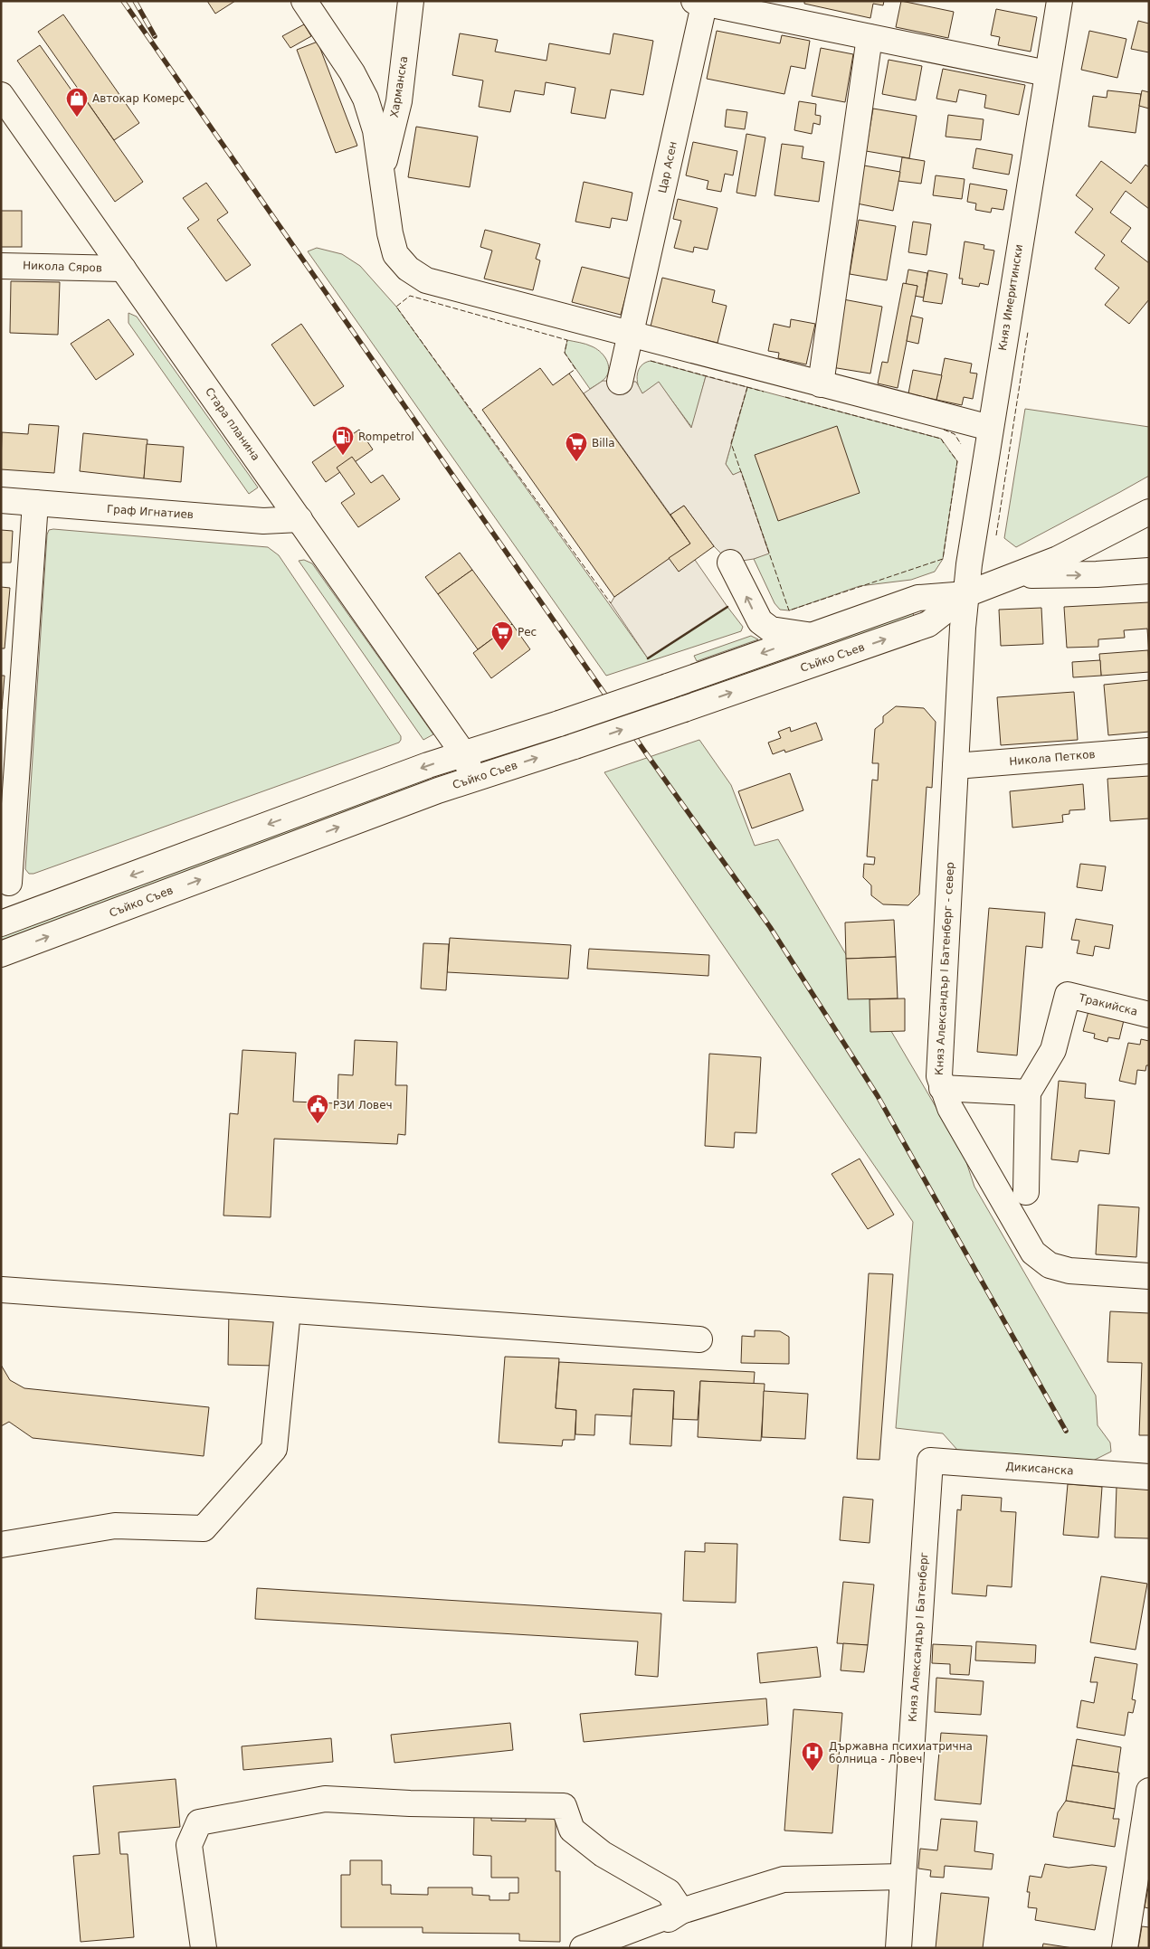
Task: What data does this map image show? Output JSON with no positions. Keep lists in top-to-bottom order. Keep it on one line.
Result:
{"streets":{"street":["Харманска","Цар Асен","Никола Сяров","Княз Имеритински","Стара планина","Граф Игнатиев","Съйко Съев","Никола Петков","Княз Александър I Батенберг - север","Тракийска","Дикисанска","Княз Александър I Батенберг"]},"crossings":[["Никола Сяров","Стара планина"],["Княз Имеритински","Съйко Съев"],["Княз Имеритински","Княз Александър I Батенберг - север"],["Стара планина","Граф Игнатиев"],["Стара планина","Съйко Съев"],["Съйко Съев","Княз Александър I Батенберг - север"],["Никола Петков","Княз Александър I Батенберг - север"],["Дикисанска","Княз Александър I Батенберг"]],"places":{"shop":["Автокар Комерс"],"fuel station":["Rompetrol"],"supermarket":["Billa","Рес"],"public building":["РЗИ Ловеч"],"hospital":["Държавна психиатрична болница - Ловеч"]}}
